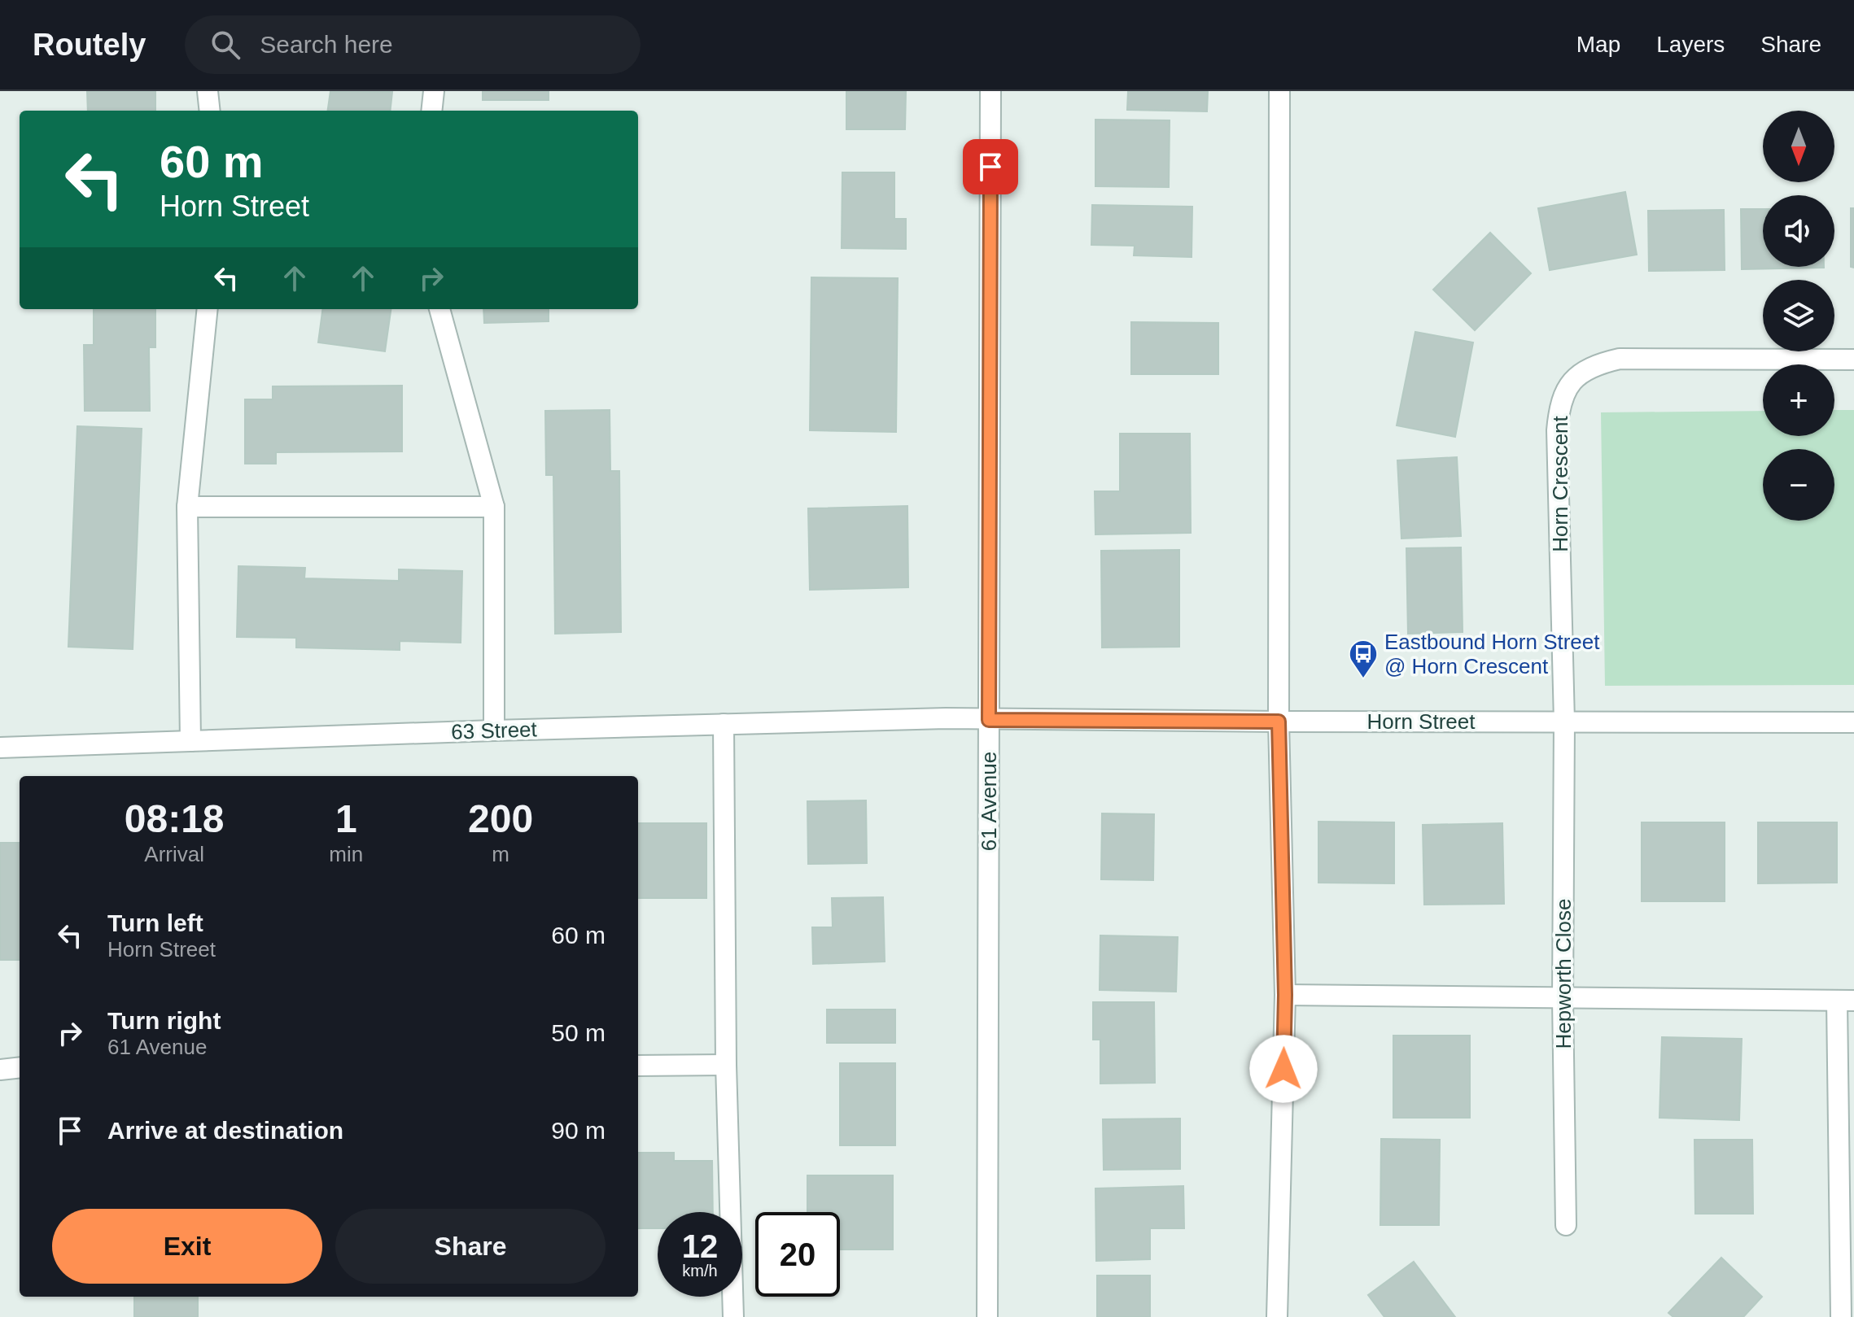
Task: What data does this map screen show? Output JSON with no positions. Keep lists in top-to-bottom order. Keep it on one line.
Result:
{"streets":{"street":["Horn Crescent","Horn Street","63 Street","61 Avenue","Hepworth Close"]},"crossings":[["Horn Crescent","Horn Street"],["Horn Crescent","Hepworth Close"],["Horn Street","63 Street"],["Horn Street","61 Avenue"],["Horn Street","Hepworth Close"],["63 Street","61 Avenue"]],"places":{"bus stop":["Eastbound Horn Street @ Horn Crescent"]},"north":"bottom","page":{"header":"Routely","search":"Search here","nav":["Map","Layers","Share"],"map_buttons":["+","−"],"turn":["60 m","Horn Street"],"eta":["08:18","Arrival","1","min","200","m"],"list":[{"name":"Turn left","note":"Horn Street","value":"60 m"},{"name":"Turn right","note":"61 Avenue","value":"50 m"},{"name":"Arrive at destination","value":"90 m"}],"buttons":["Exit","Share"],"speed":"12 km/h","limit":"20"}}
